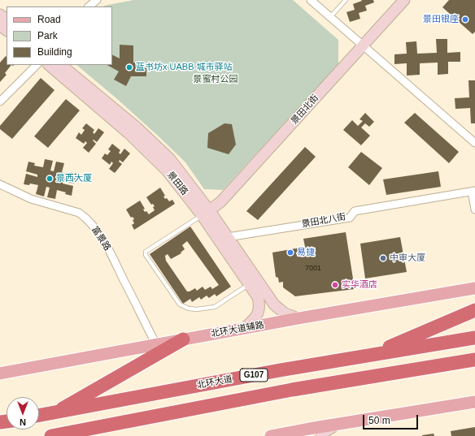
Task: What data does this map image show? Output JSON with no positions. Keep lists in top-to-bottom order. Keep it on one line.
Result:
{"streets":{"highway":["G107","北环大道"],"main road":["景田北街","景田路","北环大道辅路"],"street":["景田北八街","富景路"]},"crossings":[["景田北街","景田路"],["景田路","景田北八街"],["景田路","北环大道辅路"],["富景路","北环大道辅路"]],"parks":["景蜜村公园"],"places":["景田银座","蓝书坊x UABB 城市驿站","景西大厦","易捷","中审大厦","实华酒店"],"house_numbers":["7001"],"legend":["Road","Park","Building"],"scale_bar":"50 m","north":"bottom"}
